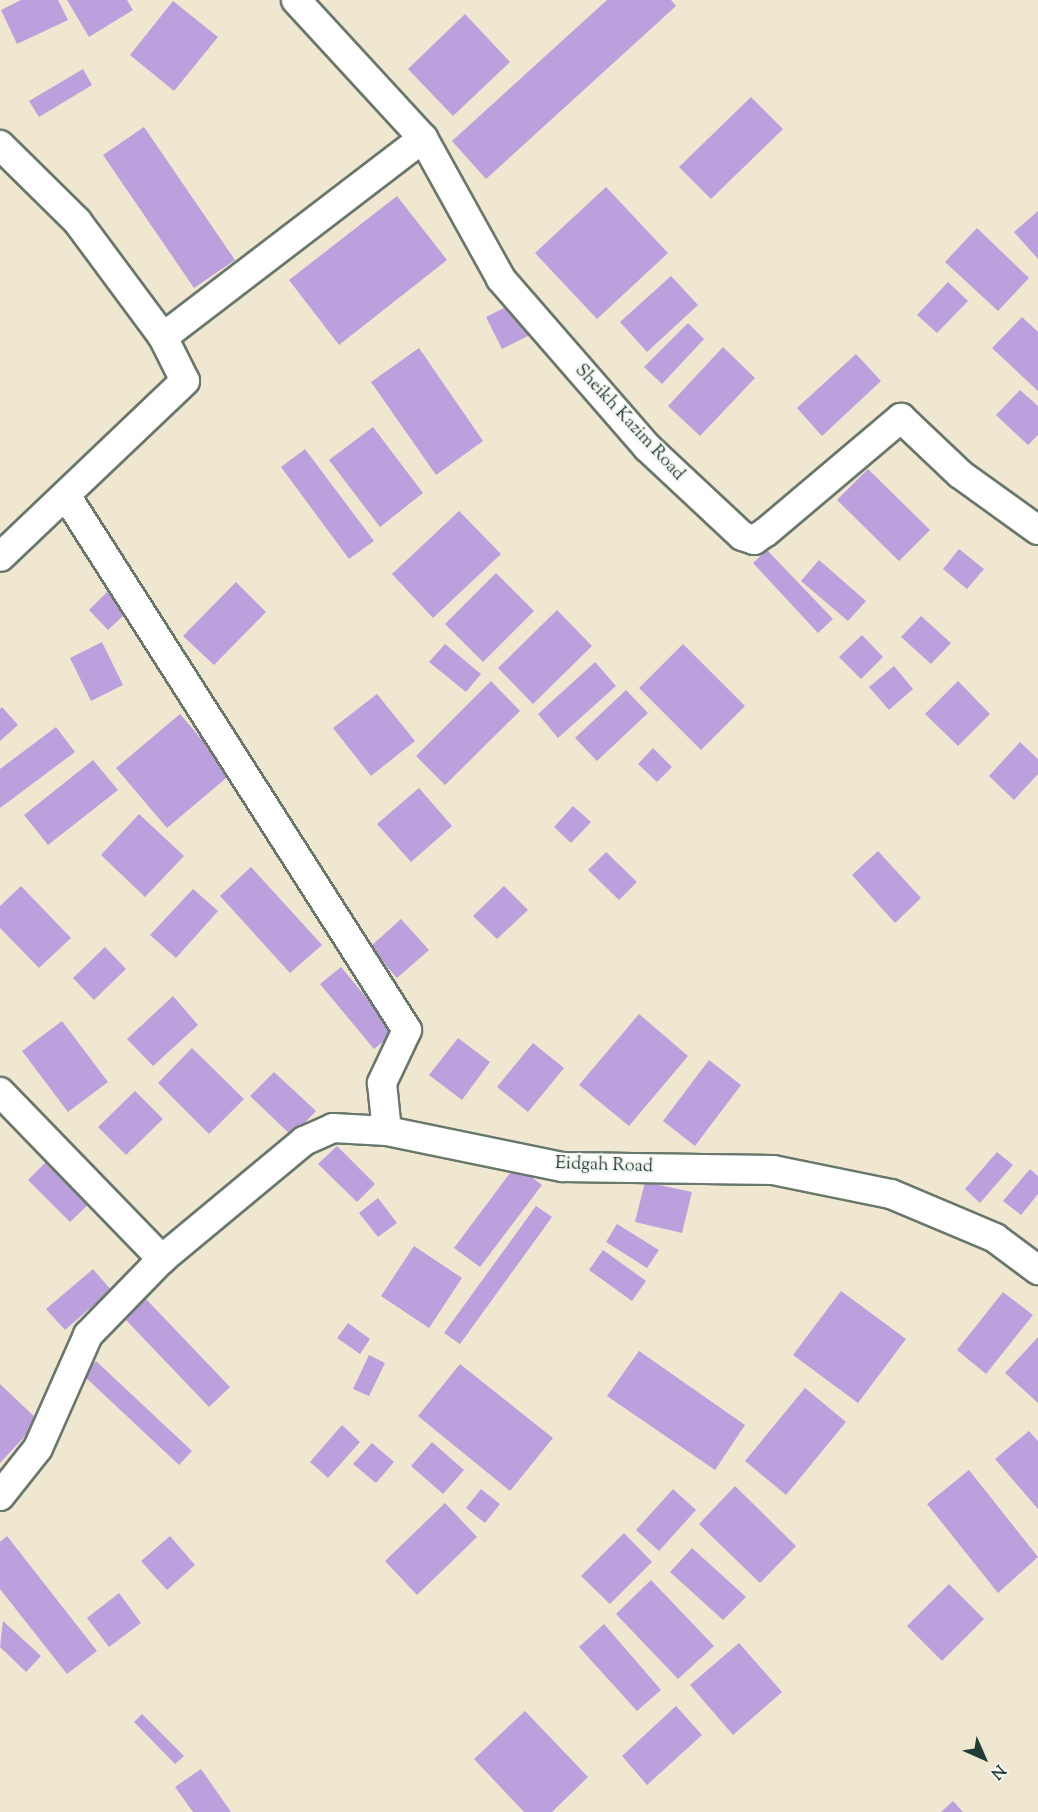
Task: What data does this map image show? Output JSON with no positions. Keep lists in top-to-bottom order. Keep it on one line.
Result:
{"streets":{"street":["Sheikh Kazim Road","Eidgah Road"]},"north":"bottom right"}
